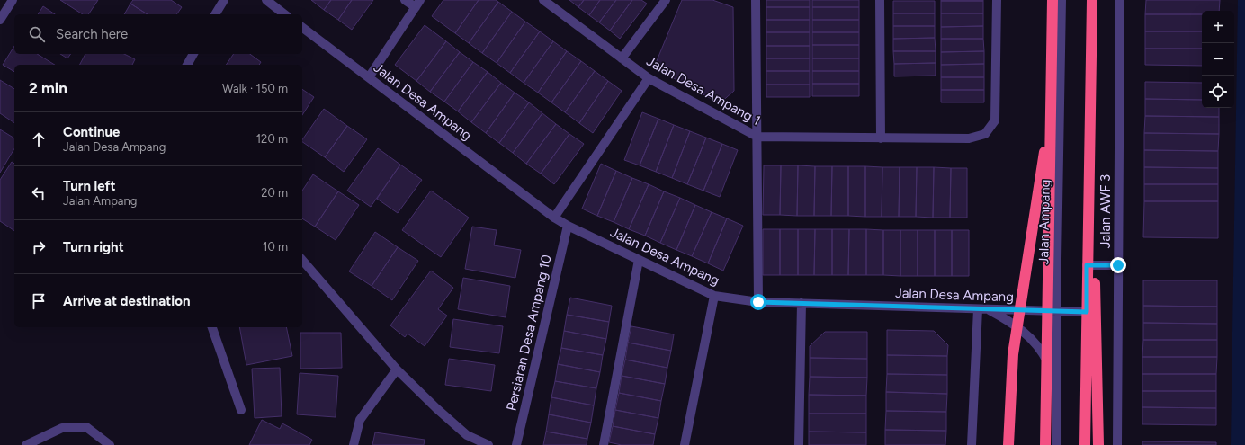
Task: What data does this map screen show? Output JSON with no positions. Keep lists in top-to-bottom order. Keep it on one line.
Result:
{"streets":{"street":["Jalan Desa Ampang 1","Jalan Desa Ampang","Jalan AWF 3","Jalan Ampang","Persiaran Desa Ampang 10"]},"crossings":[["Jalan Desa Ampang","Jalan Ampang"],["Jalan Desa Ampang","Persiaran Desa Ampang 10"]],"page":{"map_buttons":["+","−"],"search":"Search here","heading":["2 min","Walk · 150 m"],"list":[["Continue","Jalan Desa Ampang","120 m"],["Turn left","Jalan Ampang","20 m"],["Turn right","10 m"],"Arrive at destination"]}}
